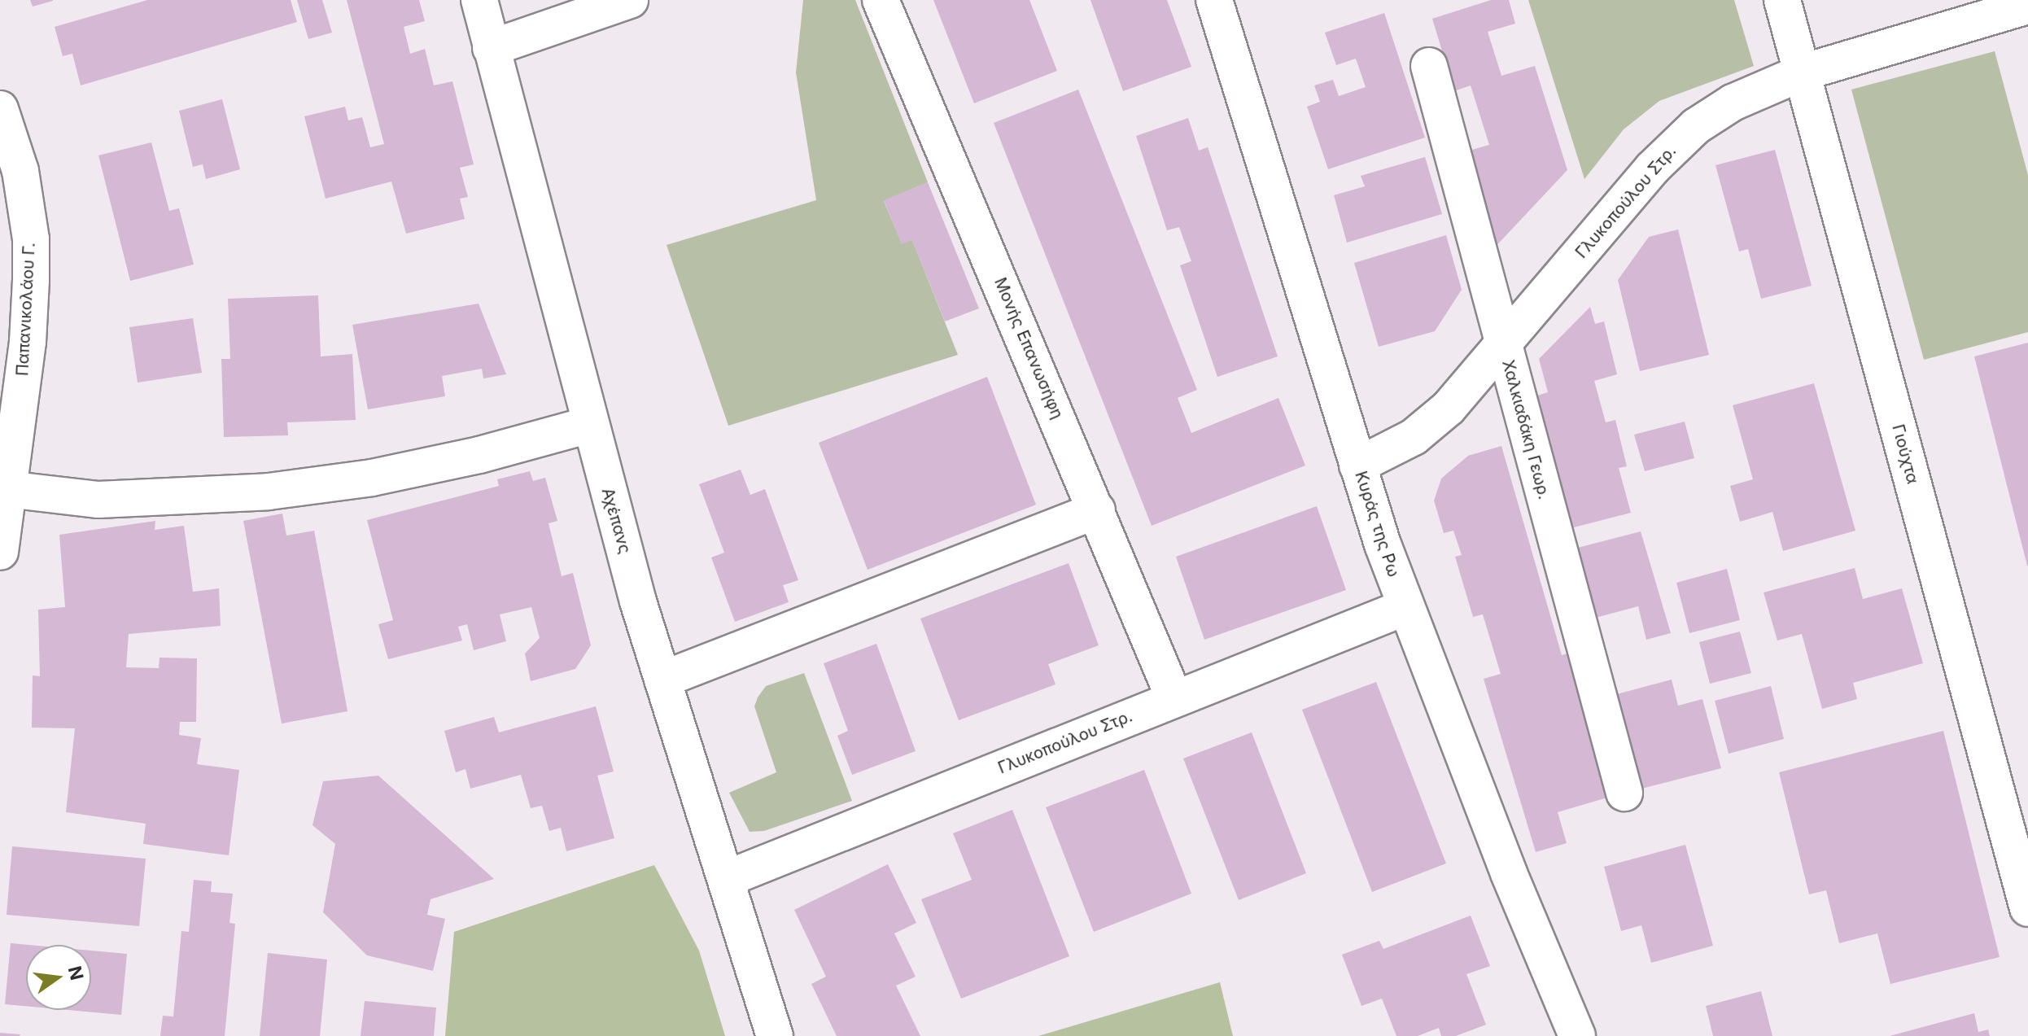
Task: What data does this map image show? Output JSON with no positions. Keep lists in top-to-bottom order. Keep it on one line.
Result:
{"streets":{"street":["Γλυκοπούλου Στρ.","Παπανικολάου Γ.","Μονής Επανωσήφη","Χαλκιαδάκη Γεωρ.","Γιούχτα","Αχέπανς","Κυράς της Ρω"]},"crossings":[["Γλυκοπούλου Στρ.","Μονής Επανωσήφη"],["Γλυκοπούλου Στρ.","Χαλκιαδάκη Γεωρ."],["Γλυκοπούλου Στρ.","Γιούχτα"],["Γλυκοπούλου Στρ.","Αχέπανς"],["Γλυκοπούλου Στρ.","Κυράς της Ρω"]],"north":"right"}
